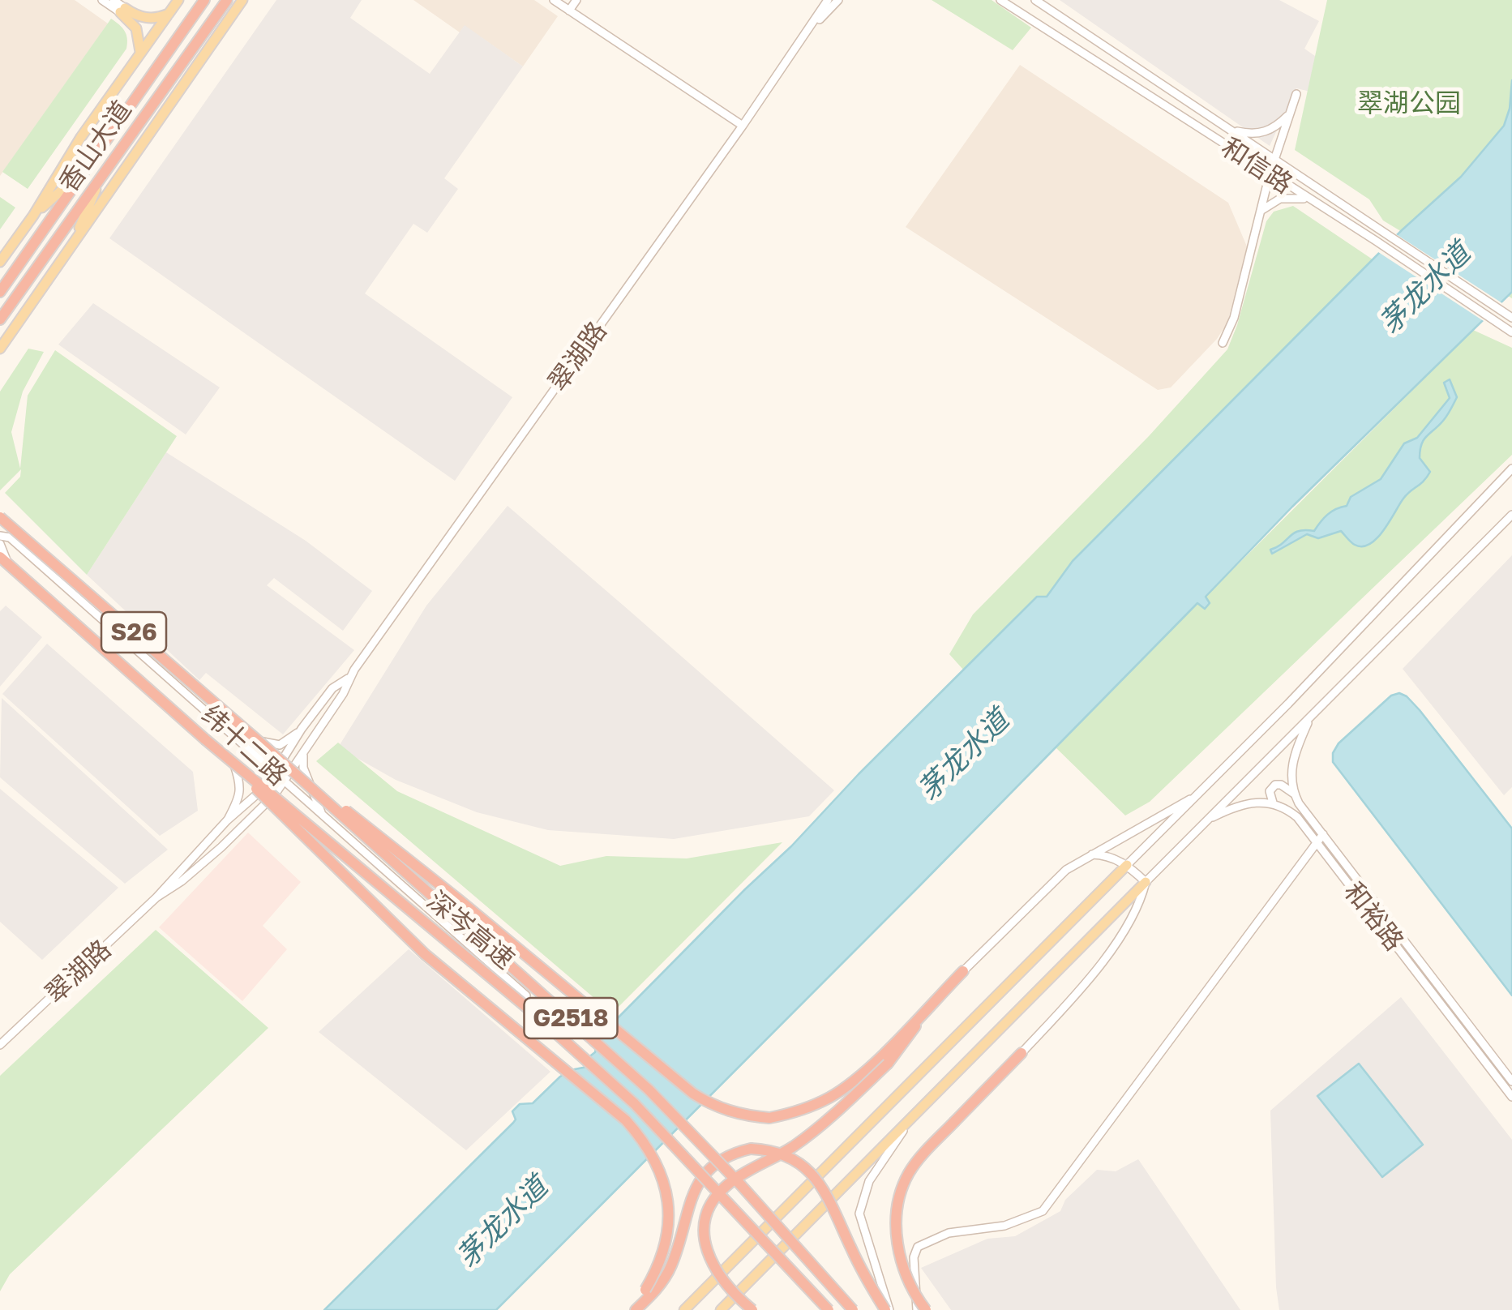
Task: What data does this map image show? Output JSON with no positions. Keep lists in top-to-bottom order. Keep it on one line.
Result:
{"streets":{"highway":["香山大道","S26","深岑高速","G2518"],"street":["和信路","翠湖路","纬十二路","和裕路"]},"crossings":[["翠湖路","纬十二路"],["S26","深岑高速"]],"water":["茅龙水道"],"parks":["翠湖公园"]}
